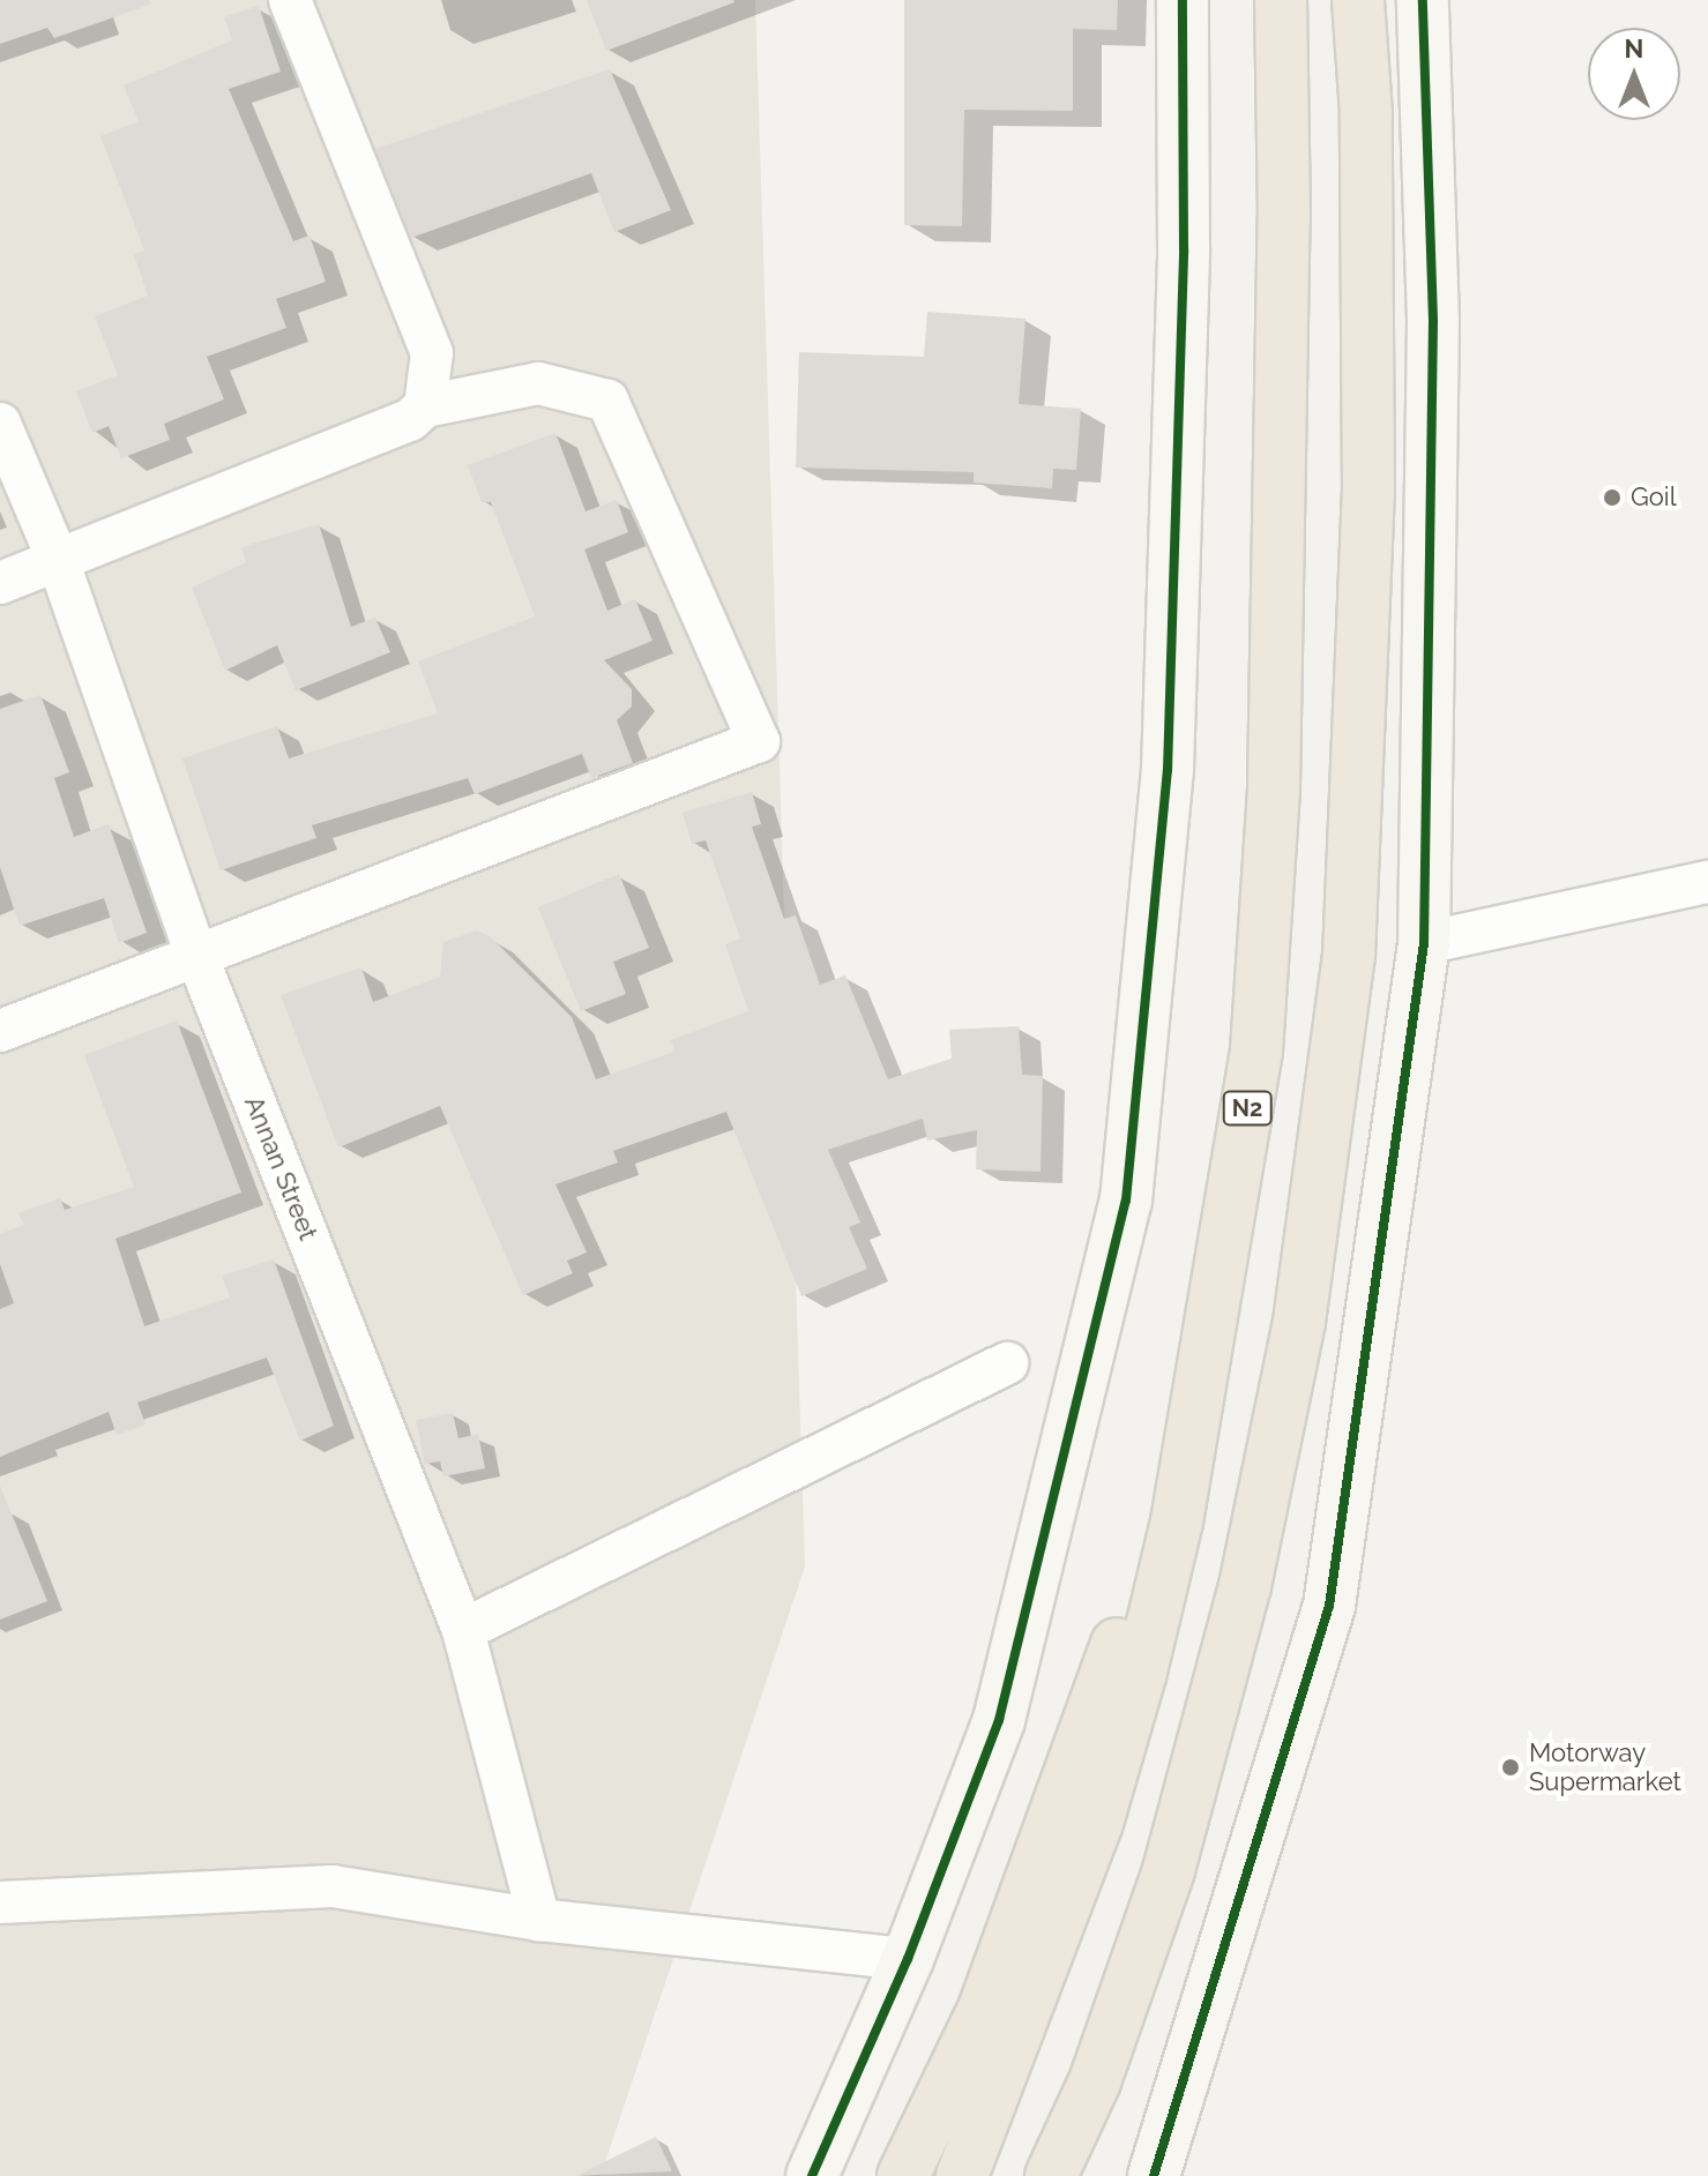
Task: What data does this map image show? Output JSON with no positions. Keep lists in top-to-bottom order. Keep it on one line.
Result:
{"streets":{"highway":["N2"],"street":["Annan Street"]},"places":["Goil","Motorway Supermarket"],"north":"top"}
